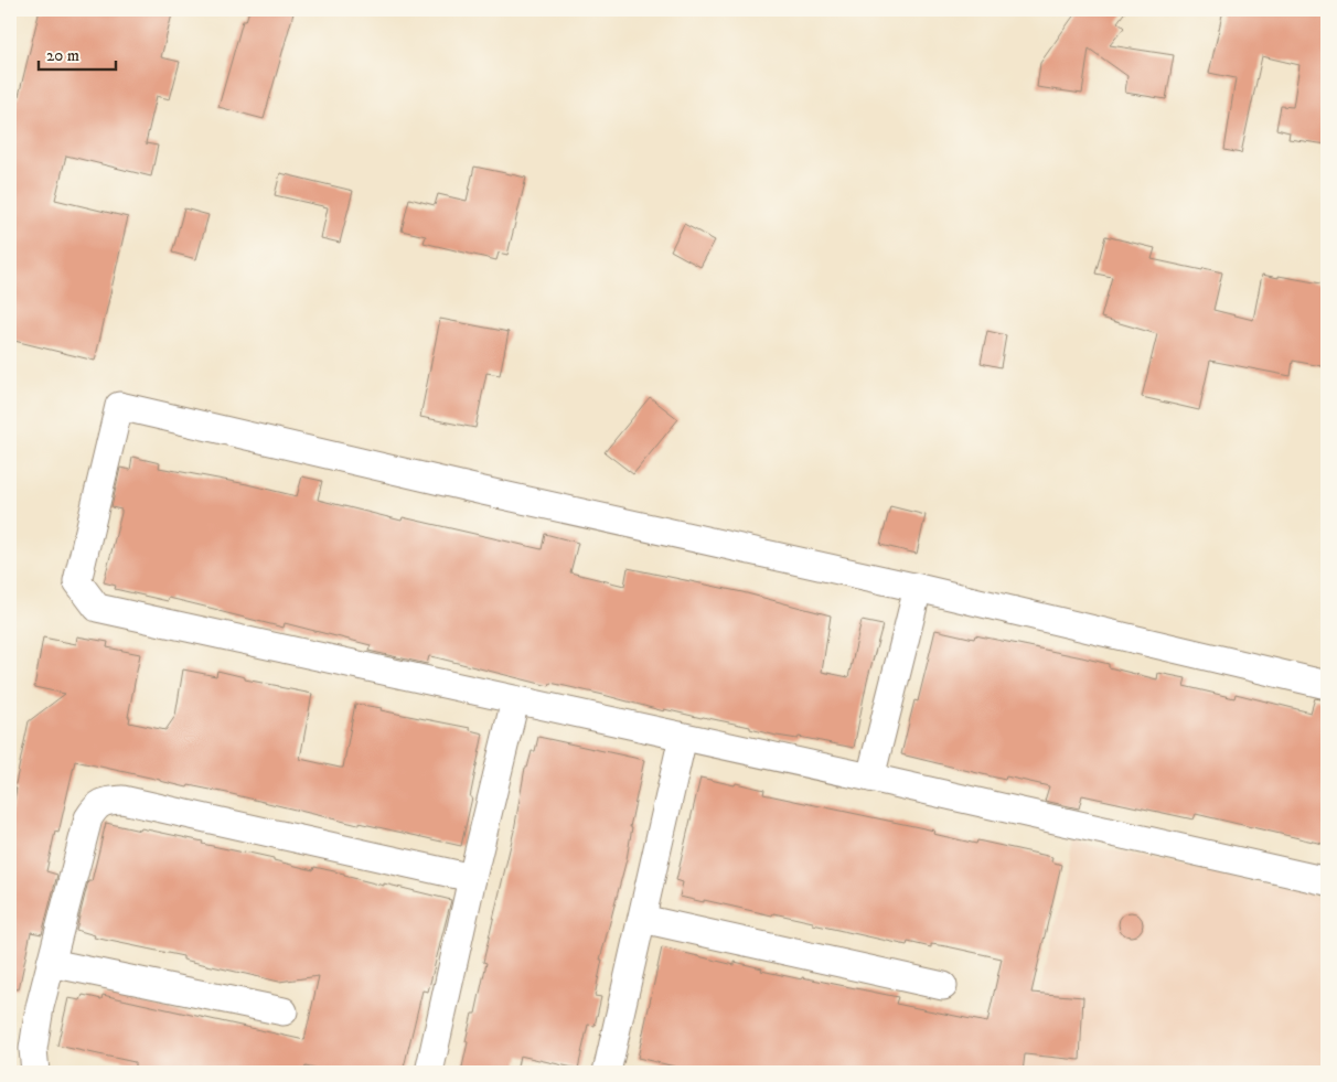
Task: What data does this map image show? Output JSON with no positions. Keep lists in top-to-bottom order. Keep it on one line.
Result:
{"scale_bar":"20 m"}
